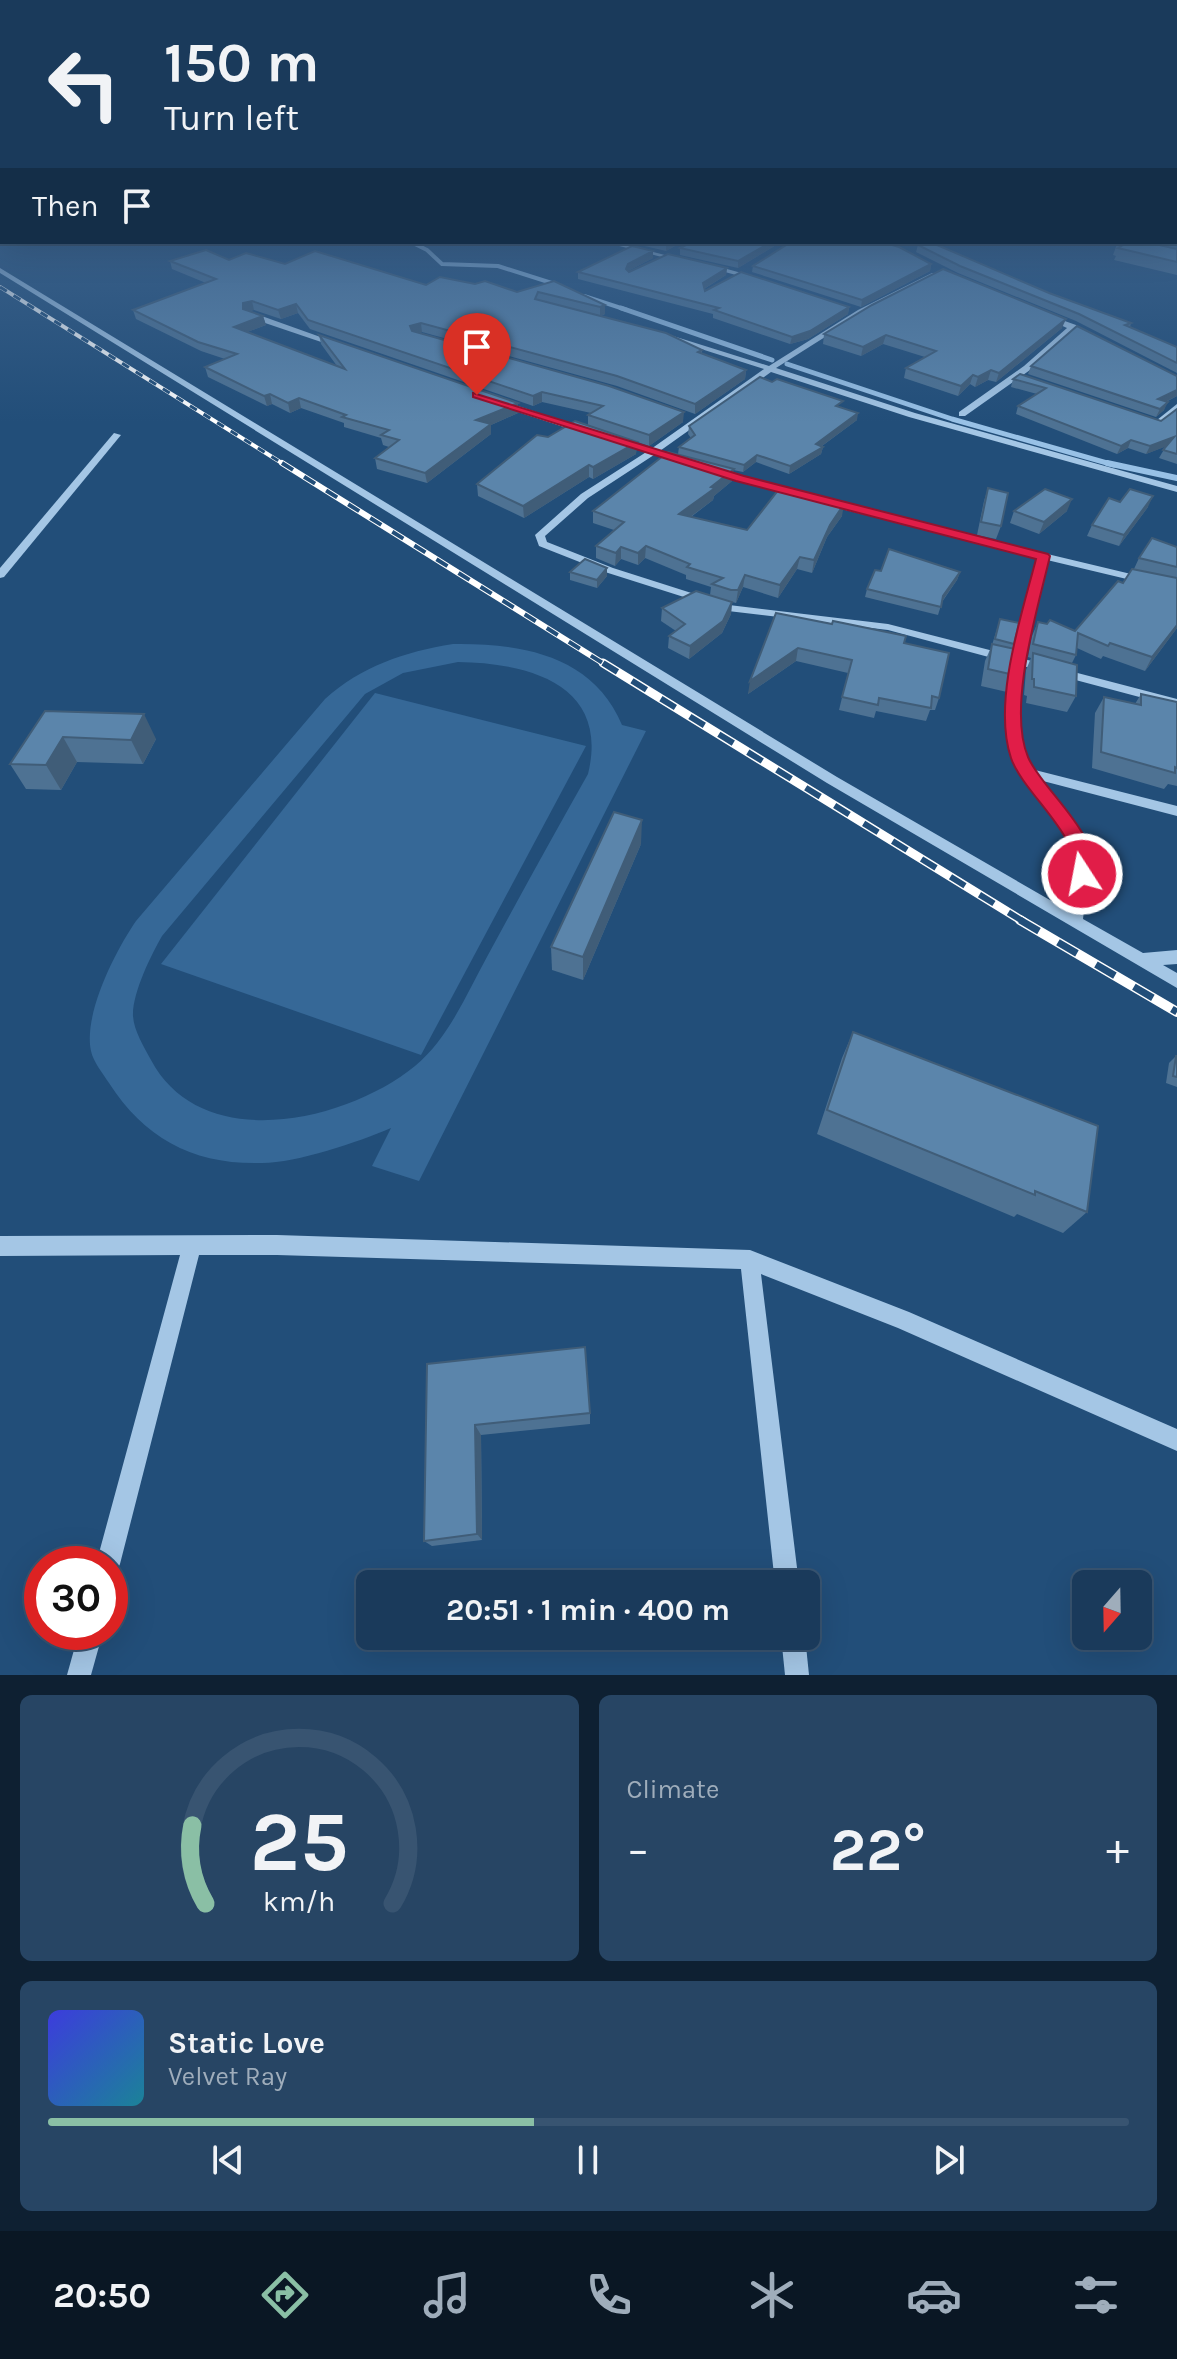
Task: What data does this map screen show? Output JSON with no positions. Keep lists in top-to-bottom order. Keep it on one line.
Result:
{"north":"bottom","page":{"turn":["150 m","Turn left"],"then":"Then","limit":"30","trip":"20:51 · 1 min · 400 m","tile":"Climate","heat":["−","22°","+"],"song":["Static Love","Velvet Ray"],"tabs":"20:50","gauge":["25","km/h"]}}
